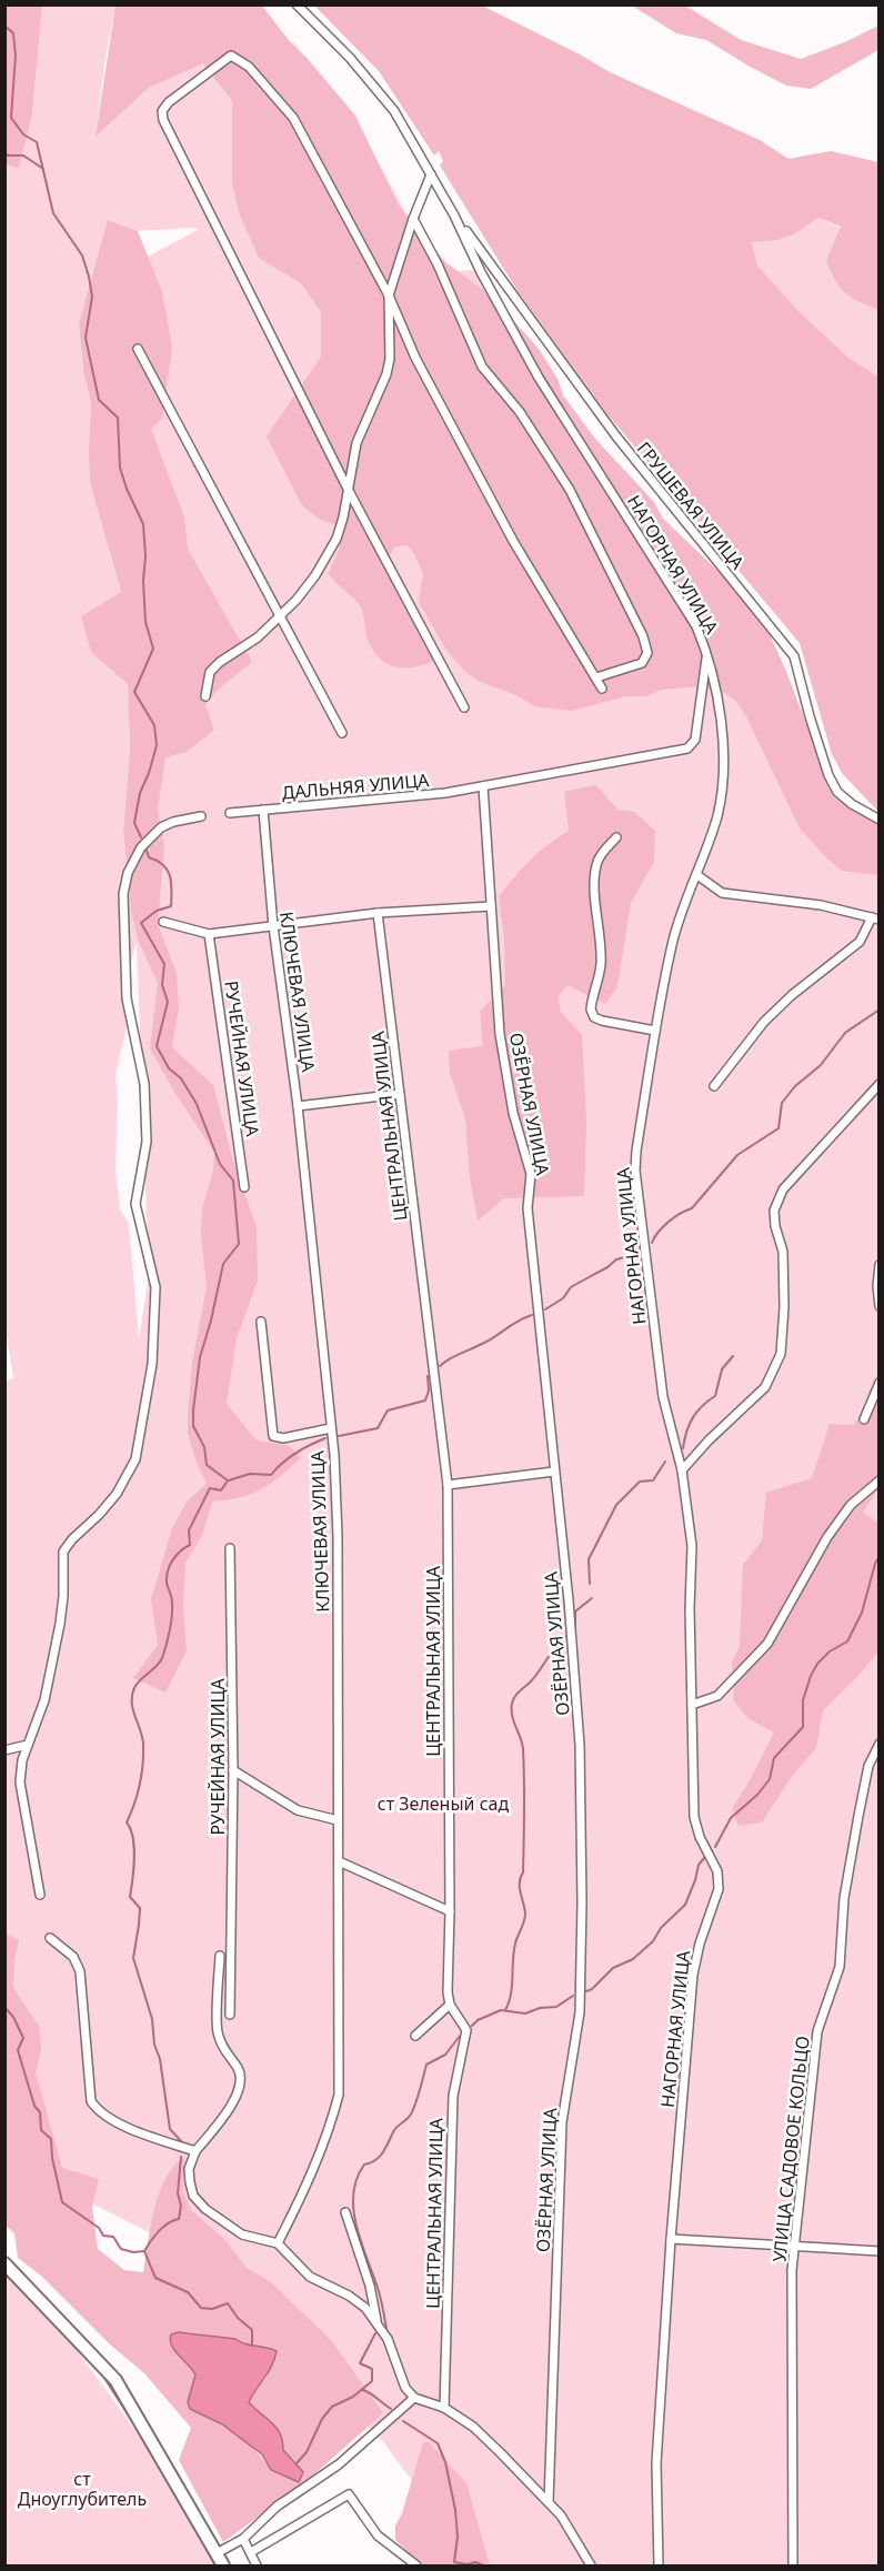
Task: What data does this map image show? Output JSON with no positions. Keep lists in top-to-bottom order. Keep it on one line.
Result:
{"streets":{"street":["ГРУШЕВАЯ УЛИЦА","НАГОРНАЯ УЛИЦА","ДАЛЬНЯЯ УЛИЦА","КЛЮЧЕВАЯ УЛИЦА","РУЧЕЙНАЯ УЛИЦА","ОЗЁРНАЯ УЛИЦА","ЦЕНТРАЛЬНАЯ УЛИЦА","УЛИЦА САДОВОЕ КОЛЬЦО"]},"crossings":[["ГРУШЕВАЯ УЛИЦА","НАГОРНАЯ УЛИЦА"],["НАГОРНАЯ УЛИЦА","ДАЛЬНЯЯ УЛИЦА"],["ДАЛЬНЯЯ УЛИЦА","КЛЮЧЕВАЯ УЛИЦА"],["ДАЛЬНЯЯ УЛИЦА","ОЗЁРНАЯ УЛИЦА"]],"parks":["ст Зеленый сад","ст Дноуглубитель"]}
